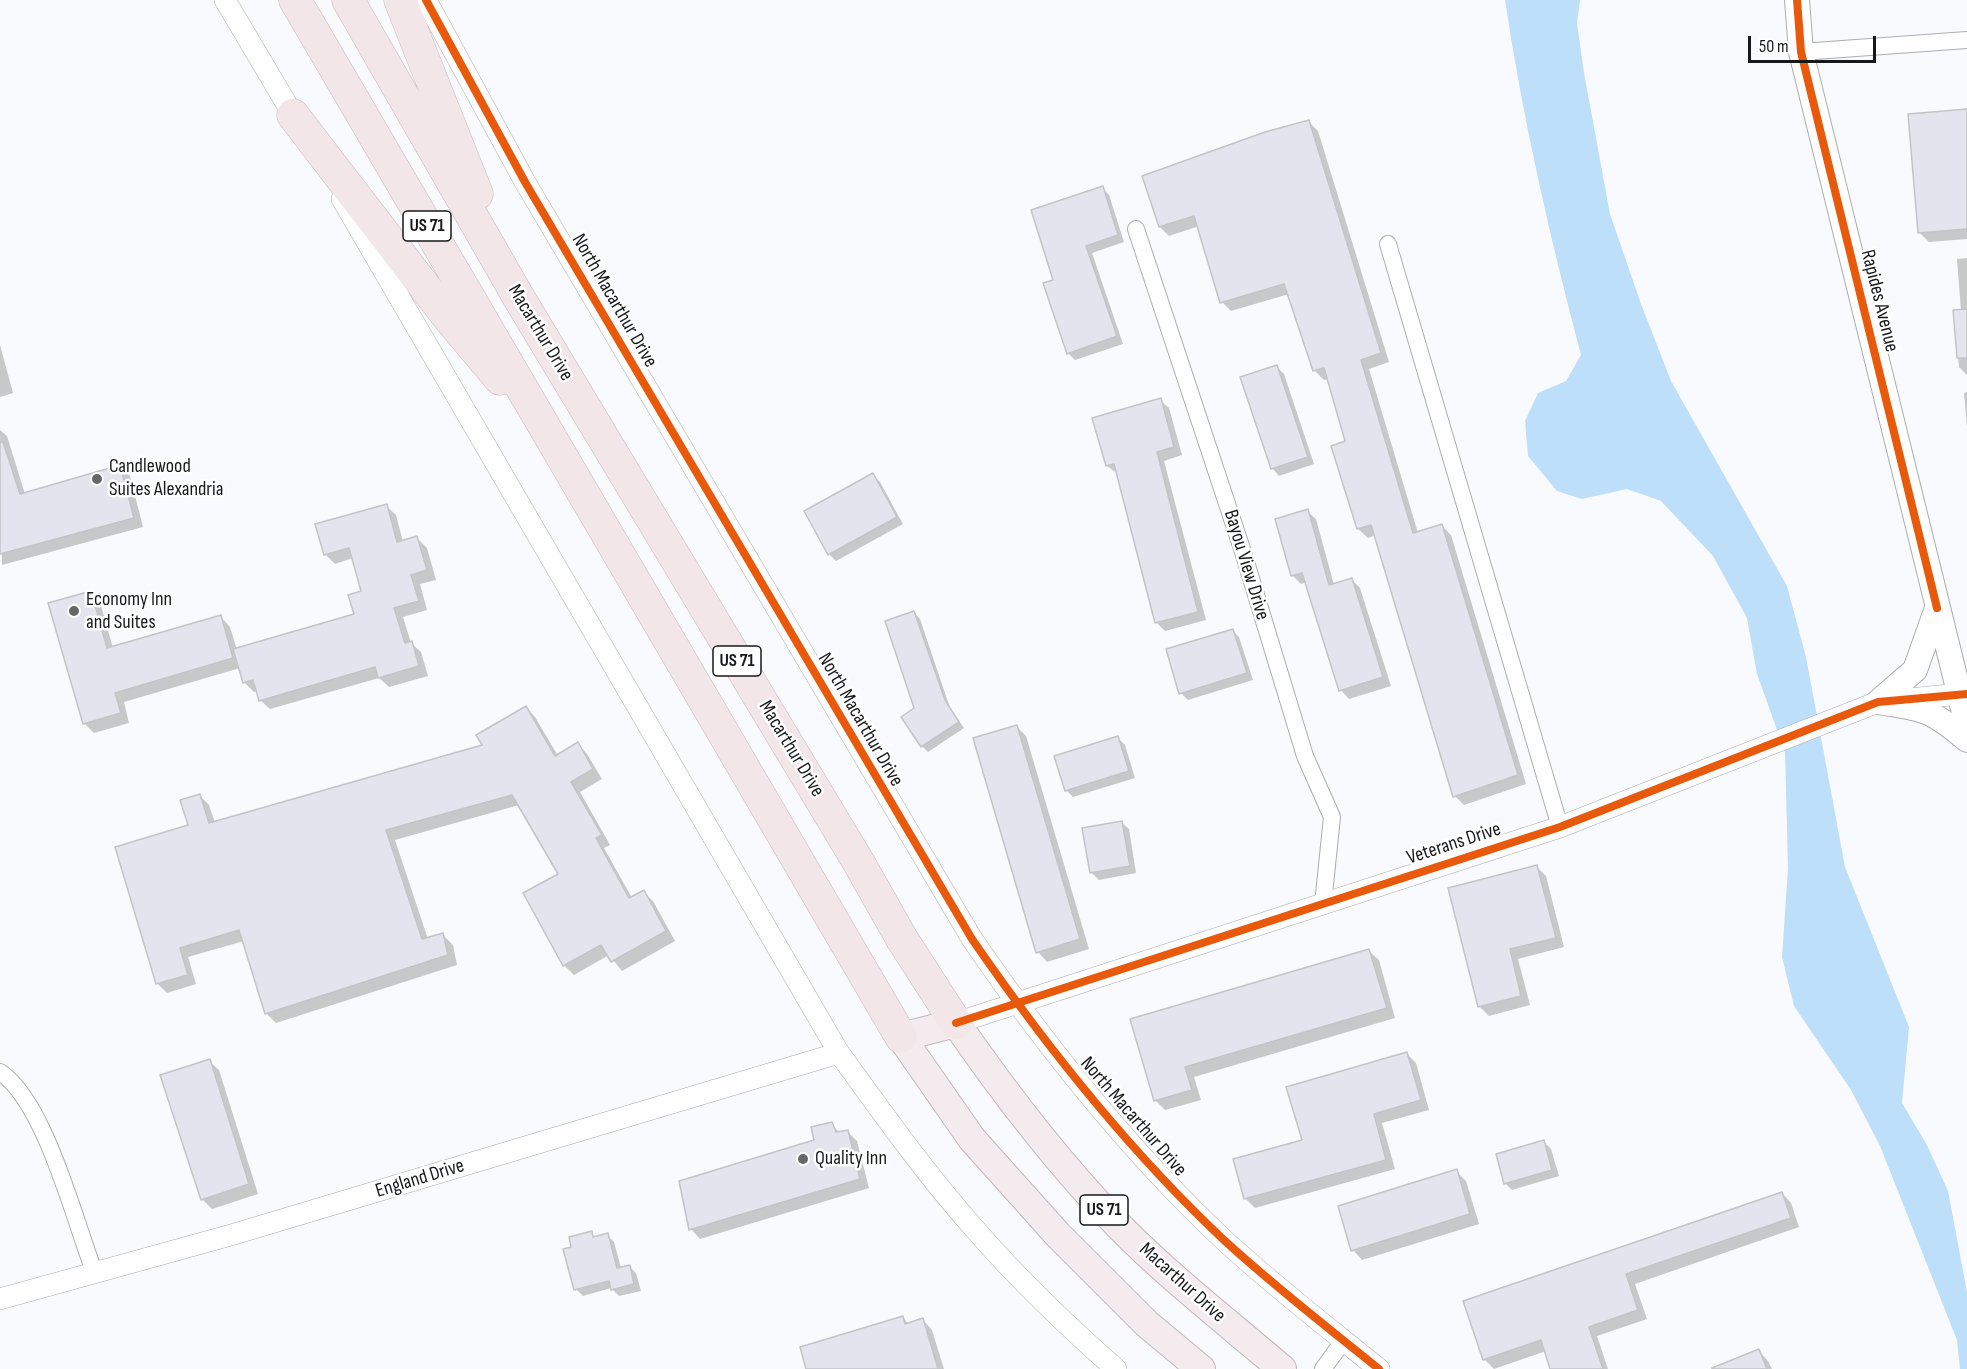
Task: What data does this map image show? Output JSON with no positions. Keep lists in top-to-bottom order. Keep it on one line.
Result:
{"streets":{"highway":["US 71","Macarthur Drive"],"main road":["Rapides Avenue"],"street":["North Macarthur Drive","Bayou View Drive","Veterans Drive","England Drive"]},"crossings":[["North Macarthur Drive","Veterans Drive"],["Rapides Avenue","Veterans Drive"],["Macarthur Drive","Veterans Drive"],["Bayou View Drive","Veterans Drive"]],"places":["Candlewood Suites Alexandria","Economy Inn and Suites","Quality Inn"],"scale_bar":"50 m"}
